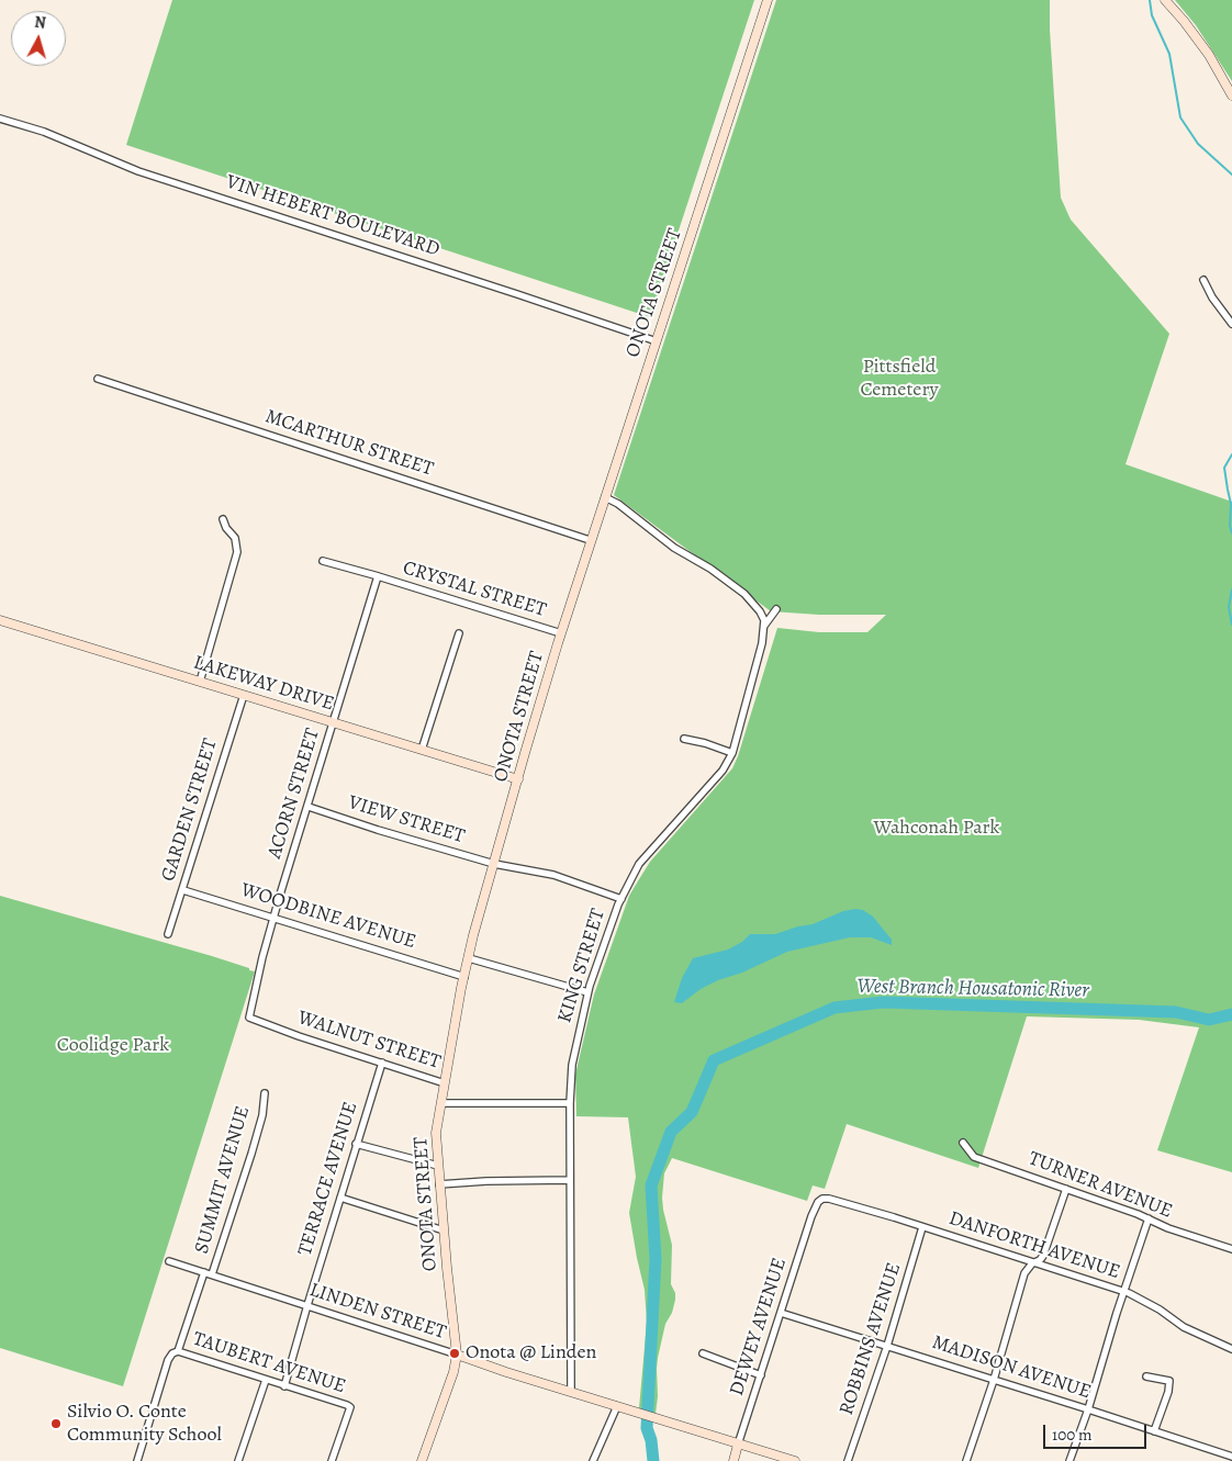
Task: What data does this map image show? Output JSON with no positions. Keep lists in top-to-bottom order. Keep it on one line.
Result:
{"streets":{"street":["VIN HEBERT BOULEVARD","ONOTA STREET","MCARTHUR STREET","CRYSTAL STREET","LAKEWAY DRIVE","ACORN STREET","GARDEN STREET","VIEW STREET","WOODBINE AVENUE","KING STREET","WALNUT STREET","TERRACE AVENUE","SUMMIT AVENUE","TURNER AVENUE","DANFORTH AVENUE","LINDEN STREET","DEWEY AVENUE","ROBBINS AVENUE","TAUBERT AVENUE","MADISON AVENUE"]},"crossings":[["VIN HEBERT BOULEVARD","ONOTA STREET"],["ONOTA STREET","MCARTHUR STREET"],["ONOTA STREET","CRYSTAL STREET"],["ONOTA STREET","LAKEWAY DRIVE"],["ONOTA STREET","VIEW STREET"],["ONOTA STREET","WOODBINE AVENUE"],["ONOTA STREET","WALNUT STREET"],["ONOTA STREET","LINDEN STREET"],["CRYSTAL STREET","ACORN STREET"],["LAKEWAY DRIVE","ACORN STREET"],["LAKEWAY DRIVE","GARDEN STREET"],["ACORN STREET","VIEW STREET"],["ACORN STREET","WOODBINE AVENUE"],["ACORN STREET","WALNUT STREET"],["GARDEN STREET","WOODBINE AVENUE"],["VIEW STREET","KING STREET"],["KING STREET","LINDEN STREET"],["WALNUT STREET","TERRACE AVENUE"],["TERRACE AVENUE","LINDEN STREET"],["TERRACE AVENUE","TAUBERT AVENUE"],["SUMMIT AVENUE","LINDEN STREET"],["DANFORTH AVENUE","DEWEY AVENUE"],["DANFORTH AVENUE","ROBBINS AVENUE"],["LINDEN STREET","DEWEY AVENUE"],["DEWEY AVENUE","MADISON AVENUE"],["ROBBINS AVENUE","MADISON AVENUE"]],"water":["West Branch Housatonic River"],"parks":["Pittsfield Cemetery","Wahconah Park","Coolidge Park"],"places":["Onota @ Linden","Silvio O. Conte Community School"],"scale_bar":"100 m","north":"top"}
